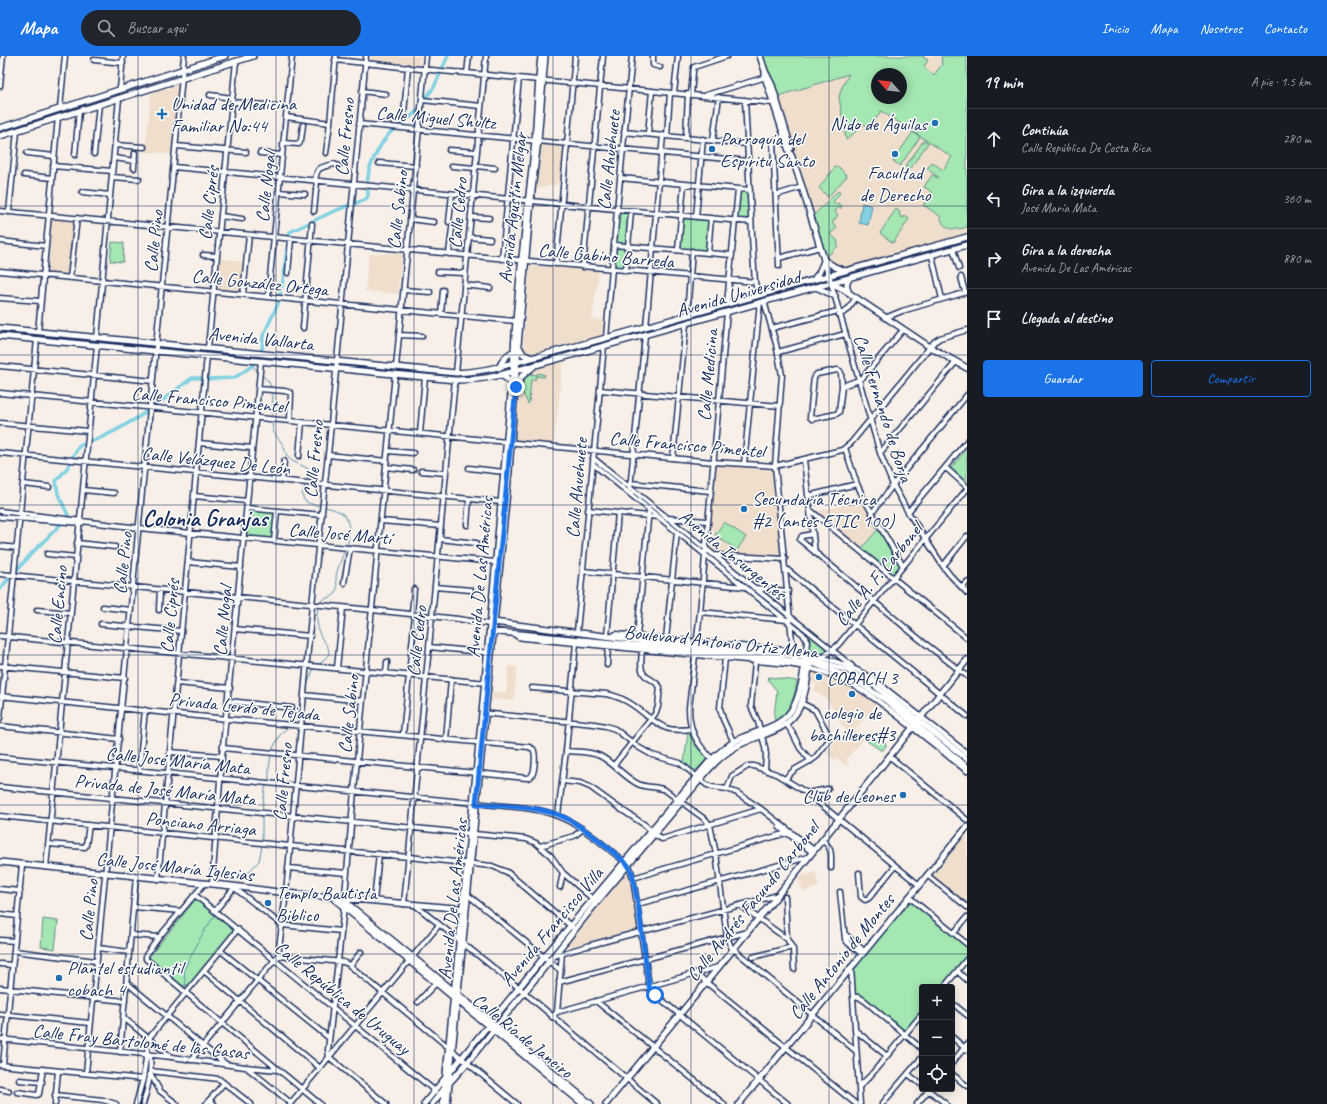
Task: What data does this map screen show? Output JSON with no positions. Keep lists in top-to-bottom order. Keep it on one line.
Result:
{"streets":{"main road":["Avenida Agustín Melgar","Avenida Universidad","Avenida Vallarta","Avenida De Las Américas","Boulevard Antonio Ortiz Mena","Calle José María Iglesias","Calle Andrés Facundo Carbonel","Avenida Francisco Villa","Calle Antonio de Montes","Calle Río de Janeiro"],"street":["Calle Miguel Shultz","Calle Fresno","Calle Ahuehuete","Calle Nogal","Calle Ciprés","Calle Sabino","Calle Cedro","Calle Pino","Calle Gabino Barreda","Calle González Ortega","Calle Medicina","Calle Francisco Pimentel","Calle Fernando de Borja","Calle Velázquez De León","Calle José Martí","Avenida Insurgentes","Calle A. F. Carbonel","Calle Encino","Privada Lerdo de Tejada","Calle José María Mata","Privada de José María Mata","Ponciano Arriaga","Calle República de Uruguay","Calle Fray Bartolomé de las Casas"]},"crossings":[["Calle Miguel Shultz","Calle Fresno"],["Calle Miguel Shultz","Calle Ahuehuete"],["Calle Miguel Shultz","Avenida Agustín Melgar"],["Calle Miguel Shultz","Calle Sabino"],["Calle Miguel Shultz","Calle Cedro"],["Calle Fresno","Calle Gabino Barreda"],["Calle Fresno","Calle González Ortega"],["Calle Fresno","Avenida Vallarta"],["Calle Fresno","Calle Francisco Pimentel"],["Calle Fresno","Calle Velázquez De León"],["Calle Fresno","Calle José Martí"],["Calle Fresno","Privada Lerdo de Tejada"],["Calle Fresno","Calle José María Mata"],["Calle Fresno","Privada de José María Mata"],["Calle Fresno","Ponciano Arriaga"],["Calle Fresno","Calle José María Iglesias"],["Calle Fresno","Calle República de Uruguay"],["Calle Ahuehuete","Calle Gabino Barreda"],["Calle Ahuehuete","Avenida Universidad"],["Calle Ahuehuete","Calle Francisco Pimentel"],["Calle Ahuehuete","Avenida Insurgentes"],["Calle Ahuehuete","Boulevard Antonio Ortiz Mena"],["Calle Nogal","Calle Gabino Barreda"],["Calle Nogal","Calle González Ortega"],["Calle Nogal","Avenida Vallarta"],["Calle Nogal","Calle Francisco Pimentel"],["Calle Nogal","Calle Velázquez De León"],["Calle Nogal","Calle José Martí"],["Calle Nogal","Privada Lerdo de Tejada"],["Calle Nogal","Calle José María Mata"],["Calle Nogal","Privada de José María Mata"],["Calle Nogal","Ponciano Arriaga"],["Calle Nogal","Calle José María Iglesias"],["Calle Ciprés","Calle Gabino Barreda"],["Calle Ciprés","Calle González Ortega"],["Calle Ciprés","Avenida Vallarta"],["Calle Ciprés","Calle Francisco Pimentel"],["Calle Ciprés","Calle Velázquez De León"],["Calle Ciprés","Calle José Martí"],["Calle Ciprés","Privada Lerdo de Tejada"],["Calle Ciprés","Calle José María Mata"],["Calle Ciprés","Privada de José María Mata"],["Calle Ciprés","Ponciano Arriaga"],["Calle Ciprés","Calle José María Iglesias"],["Avenida Agustín Melgar","Calle Gabino Barreda"],["Avenida Agustín Melgar","Calle González Ortega"],["Avenida Agustín Melgar","Avenida Universidad"],["Avenida Agustín Melgar","Avenida Vallarta"],["Avenida Agustín Melgar","Avenida De Las Américas"],["Calle Sabino","Calle Gabino Barreda"],["Calle Sabino","Calle González Ortega"],["Calle Sabino","Avenida Vallarta"],["Calle Sabino","Calle Francisco Pimentel"],["Calle Sabino","Calle Velázquez De León"],["Calle Sabino","Calle José Martí"],["Calle Sabino","Privada Lerdo de Tejada"],["Calle Sabino","Calle José María Mata"],["Calle Sabino","Privada de José María Mata"],["Calle Sabino","Ponciano Arriaga"],["Calle Sabino","Calle José María Iglesias"],["Calle Sabino","Calle República de Uruguay"],["Calle Sabino","Calle Río de Janeiro"],["Calle Cedro","Calle Gabino Barreda"],["Calle Cedro","Calle González Ortega"],["Calle Cedro","Avenida Vallarta"],["Calle Cedro","Calle Francisco Pimentel"],["Calle Cedro","Calle Velázquez De León"],["Calle Cedro","Calle José Martí"],["Calle Cedro","Privada Lerdo de Tejada"],["Calle Cedro","Calle José María Mata"],["Calle Cedro","Privada de José María Mata"],["Calle Cedro","Ponciano Arriaga"],["Calle Cedro","Calle José María Iglesias"],["Calle Pino","Calle Gabino Barreda"],["Calle Pino","Calle González Ortega"],["Calle Pino","Avenida Vallarta"],["Calle Pino","Calle Francisco Pimentel"],["Calle Pino","Calle Velázquez De León"],["Calle Pino","Calle José Martí"],["Calle Pino","Privada Lerdo de Tejada"],["Calle Pino","Calle José María Mata"],["Calle Pino","Privada de José María Mata"],["Calle Pino","Ponciano Arriaga"],["Calle Pino","Calle José María Iglesias"],["Calle Pino","Calle Fray Bartolomé de las Casas"],["Calle Gabino Barreda","Calle Medicina"],["Avenida Universidad","Avenida Vallarta"],["Avenida Universidad","Calle Medicina"],["Avenida Universidad","Calle Fernando de Borja"],["Avenida Universidad","Avenida De Las Américas"],["Avenida Vallarta","Avenida De Las Américas"],["Avenida Vallarta","Calle Encino"],["Calle Medicina","Calle Francisco Pimentel"],["Calle Medicina","Avenida Insurgentes"],["Calle Medicina","Boulevard Antonio Ortiz Mena"],["Calle Francisco Pimentel","Avenida De Las Américas"],["Calle Francisco Pimentel","Calle Encino"],["Calle Fernando de Borja","Calle A. F. Carbonel"],["Calle Velázquez De León","Avenida De Las Américas"],["Calle Velázquez De León","Calle Encino"],["Calle José Martí","Avenida De Las Américas"],["Calle José Martí","Calle Encino"],["Avenida Insurgentes","Calle A. F. Carbonel"],["Avenida Insurgentes","Boulevard Antonio Ortiz Mena"],["Avenida Insurgentes","Avenida Francisco Villa"],["Calle A. F. Carbonel","Boulevard Antonio Ortiz Mena"],["Calle A. F. Carbonel","Avenida Francisco Villa"],["Avenida De Las Américas","Boulevard Antonio Ortiz Mena"],["Avenida De Las Américas","Privada Lerdo de Tejada"],["Avenida De Las Américas","Calle José María Mata"],["Avenida De Las Américas","Privada de José María Mata"],["Avenida De Las Américas","Ponciano Arriaga"],["Avenida De Las Américas","Calle José María Iglesias"],["Avenida De Las Américas","Avenida Francisco Villa"],["Avenida De Las Américas","Calle Río de Janeiro"],["Calle Encino","Privada Lerdo de Tejada"],["Calle Encino","Calle José María Mata"],["Calle Encino","Privada de José María Mata"],["Calle Encino","Ponciano Arriaga"],["Calle Encino","Calle José María Iglesias"],["Boulevard Antonio Ortiz Mena","Calle Andrés Facundo Carbonel"],["Boulevard Antonio Ortiz Mena","Avenida Francisco Villa"],["Calle José María Mata","Avenida Francisco Villa"],["Ponciano Arriaga","Avenida Francisco Villa"],["Calle José María Iglesias","Calle Río de Janeiro"],["Avenida Francisco Villa","Calle República de Uruguay"],["Avenida Francisco Villa","Calle Río de Janeiro"]],"districts":["Colonia Granjas"],"places":{"health":["Unidad de Medicina Familiar No:44"],"other":["Nido de Águilas","Parroquia del Espíritu Santo","Facultad de Derecho","Secundaria Técnica #2 (antes ETIC 100)","COBACH 3","colegio de bachilleres#3","Club de Leones","Templo Bautista Biblico","Plantel estudiantil cobach 4"]},"north":"top left","page":{"header":"Mapa","search":"Buscar aquí","nav":["Inicio","Mapa","Nosotros","Contacto"],"heading":["19 min","A pie · 1.5 km"],"list":[["Continúa","Calle República De Costa Rica","280 m"],["Gira a la izquierda","José María Mata","360 m"],["Gira a la derecha","Avenida De Las Américas","880 m"],"Llegada al destino"],"buttons":["Guardar","Compartir"],"map_buttons":["+","−"]}}
